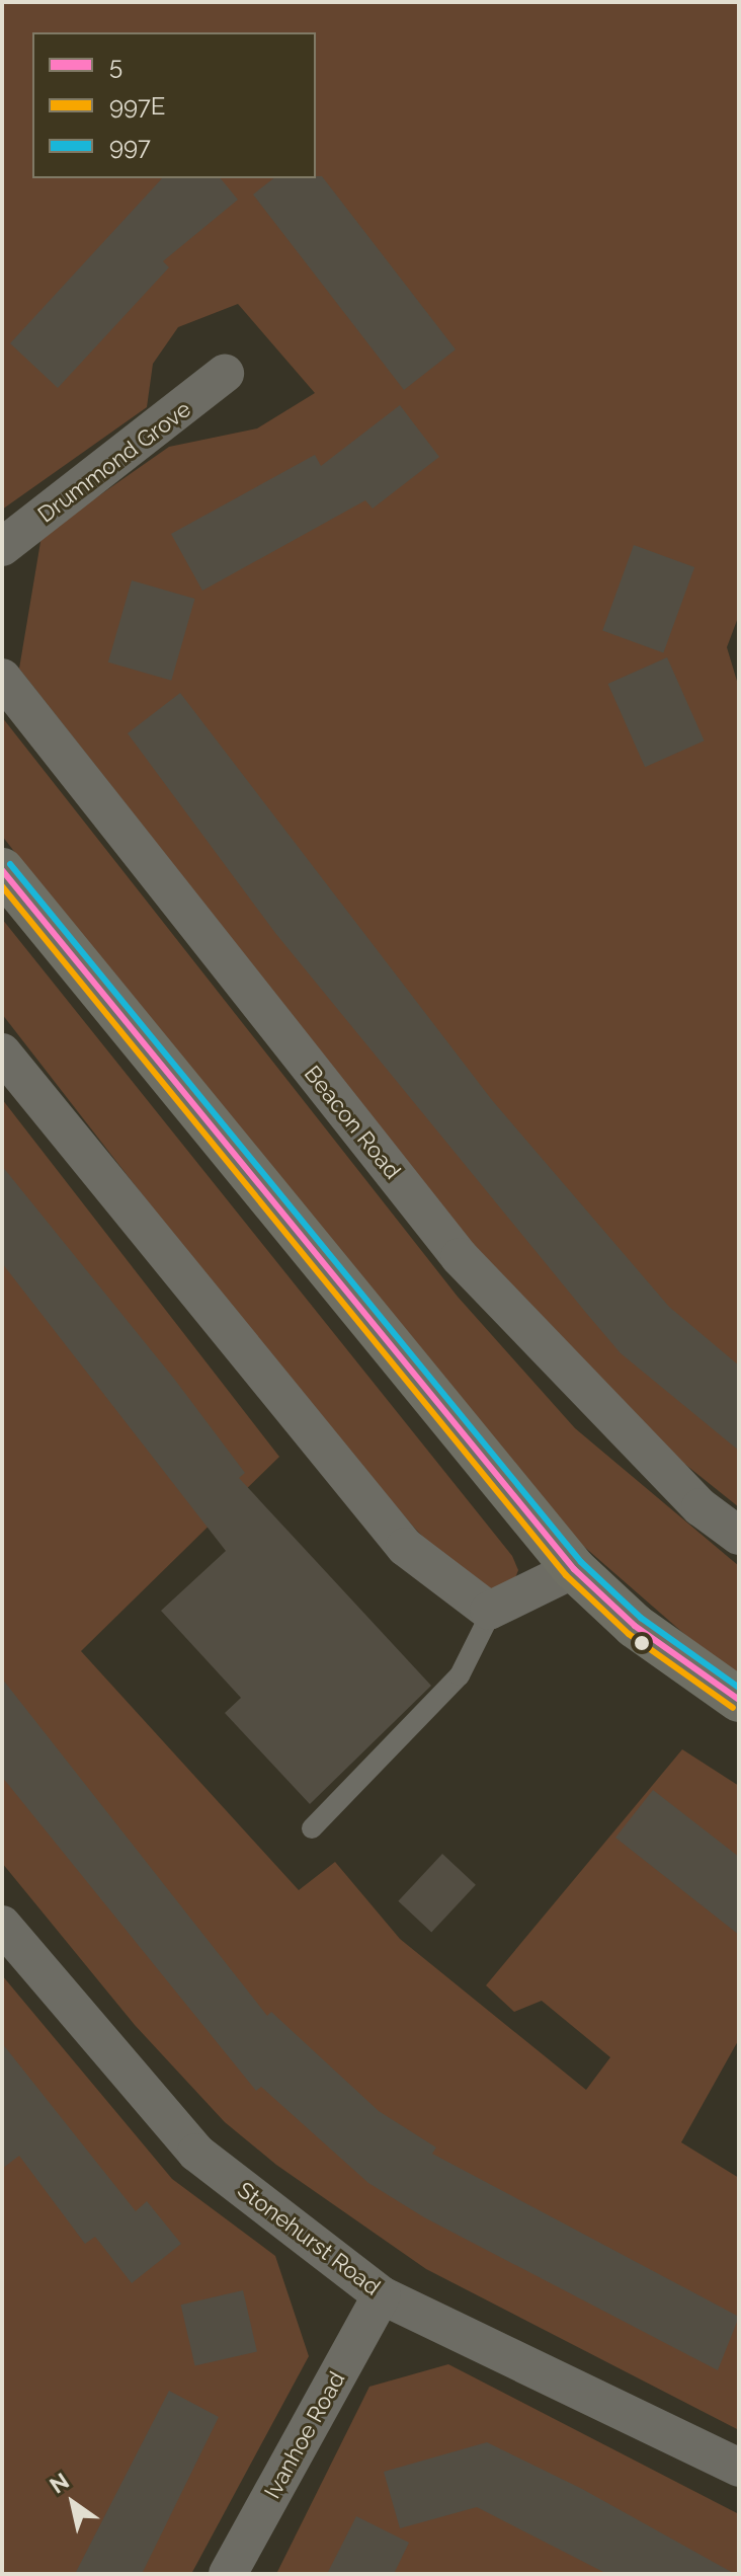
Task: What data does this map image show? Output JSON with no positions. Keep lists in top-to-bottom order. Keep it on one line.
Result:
{"streets":{"street":["Drummond Grove","Beacon Road","Stonehurst Road","Ivanhoe Road"]},"crossings":[["Stonehurst Road","Ivanhoe Road"]],"lines":["transit line 997","transit line 5","transit line 997E"],"legend":["5","997E","997"],"north":"top left"}
